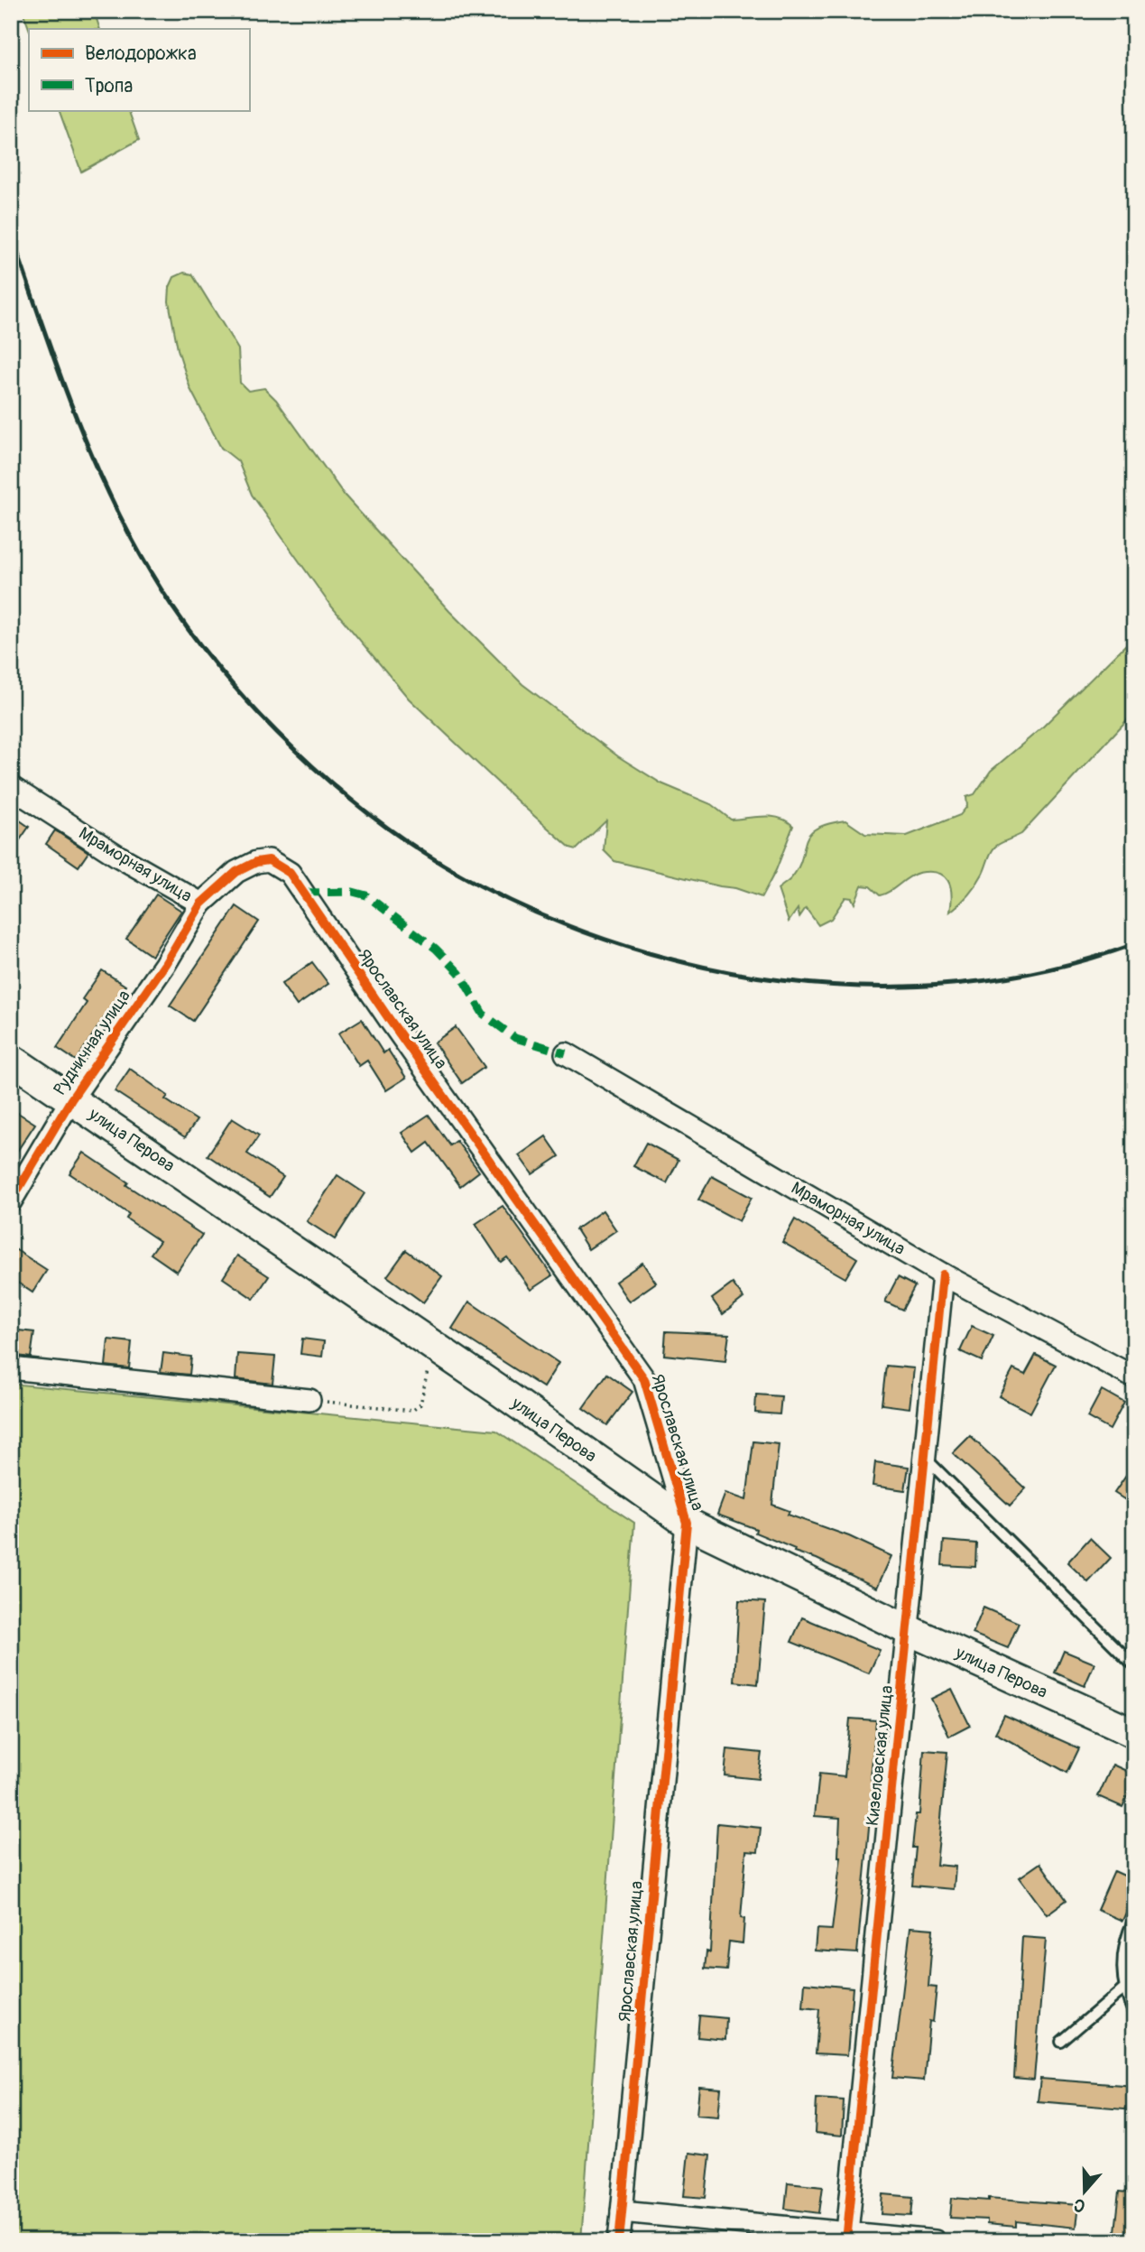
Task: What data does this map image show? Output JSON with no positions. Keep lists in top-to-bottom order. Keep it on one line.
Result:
{"streets":{"main road":["улица Перова"],"street":["Мраморная улица","Ярославская улица","Рудничная улица","Кизеловская улица"]},"crossings":[["Мраморная улица","Ярославская улица"],["Мраморная улица","Рудничная улица"],["Мраморная улица","Кизеловская улица"],["Ярославская улица","улица Перова"],["Рудничная улица","улица Перова"],["улица Перова","Кизеловская улица"]],"legend":["Велодорожка","Тропа"],"north":"bottom"}
